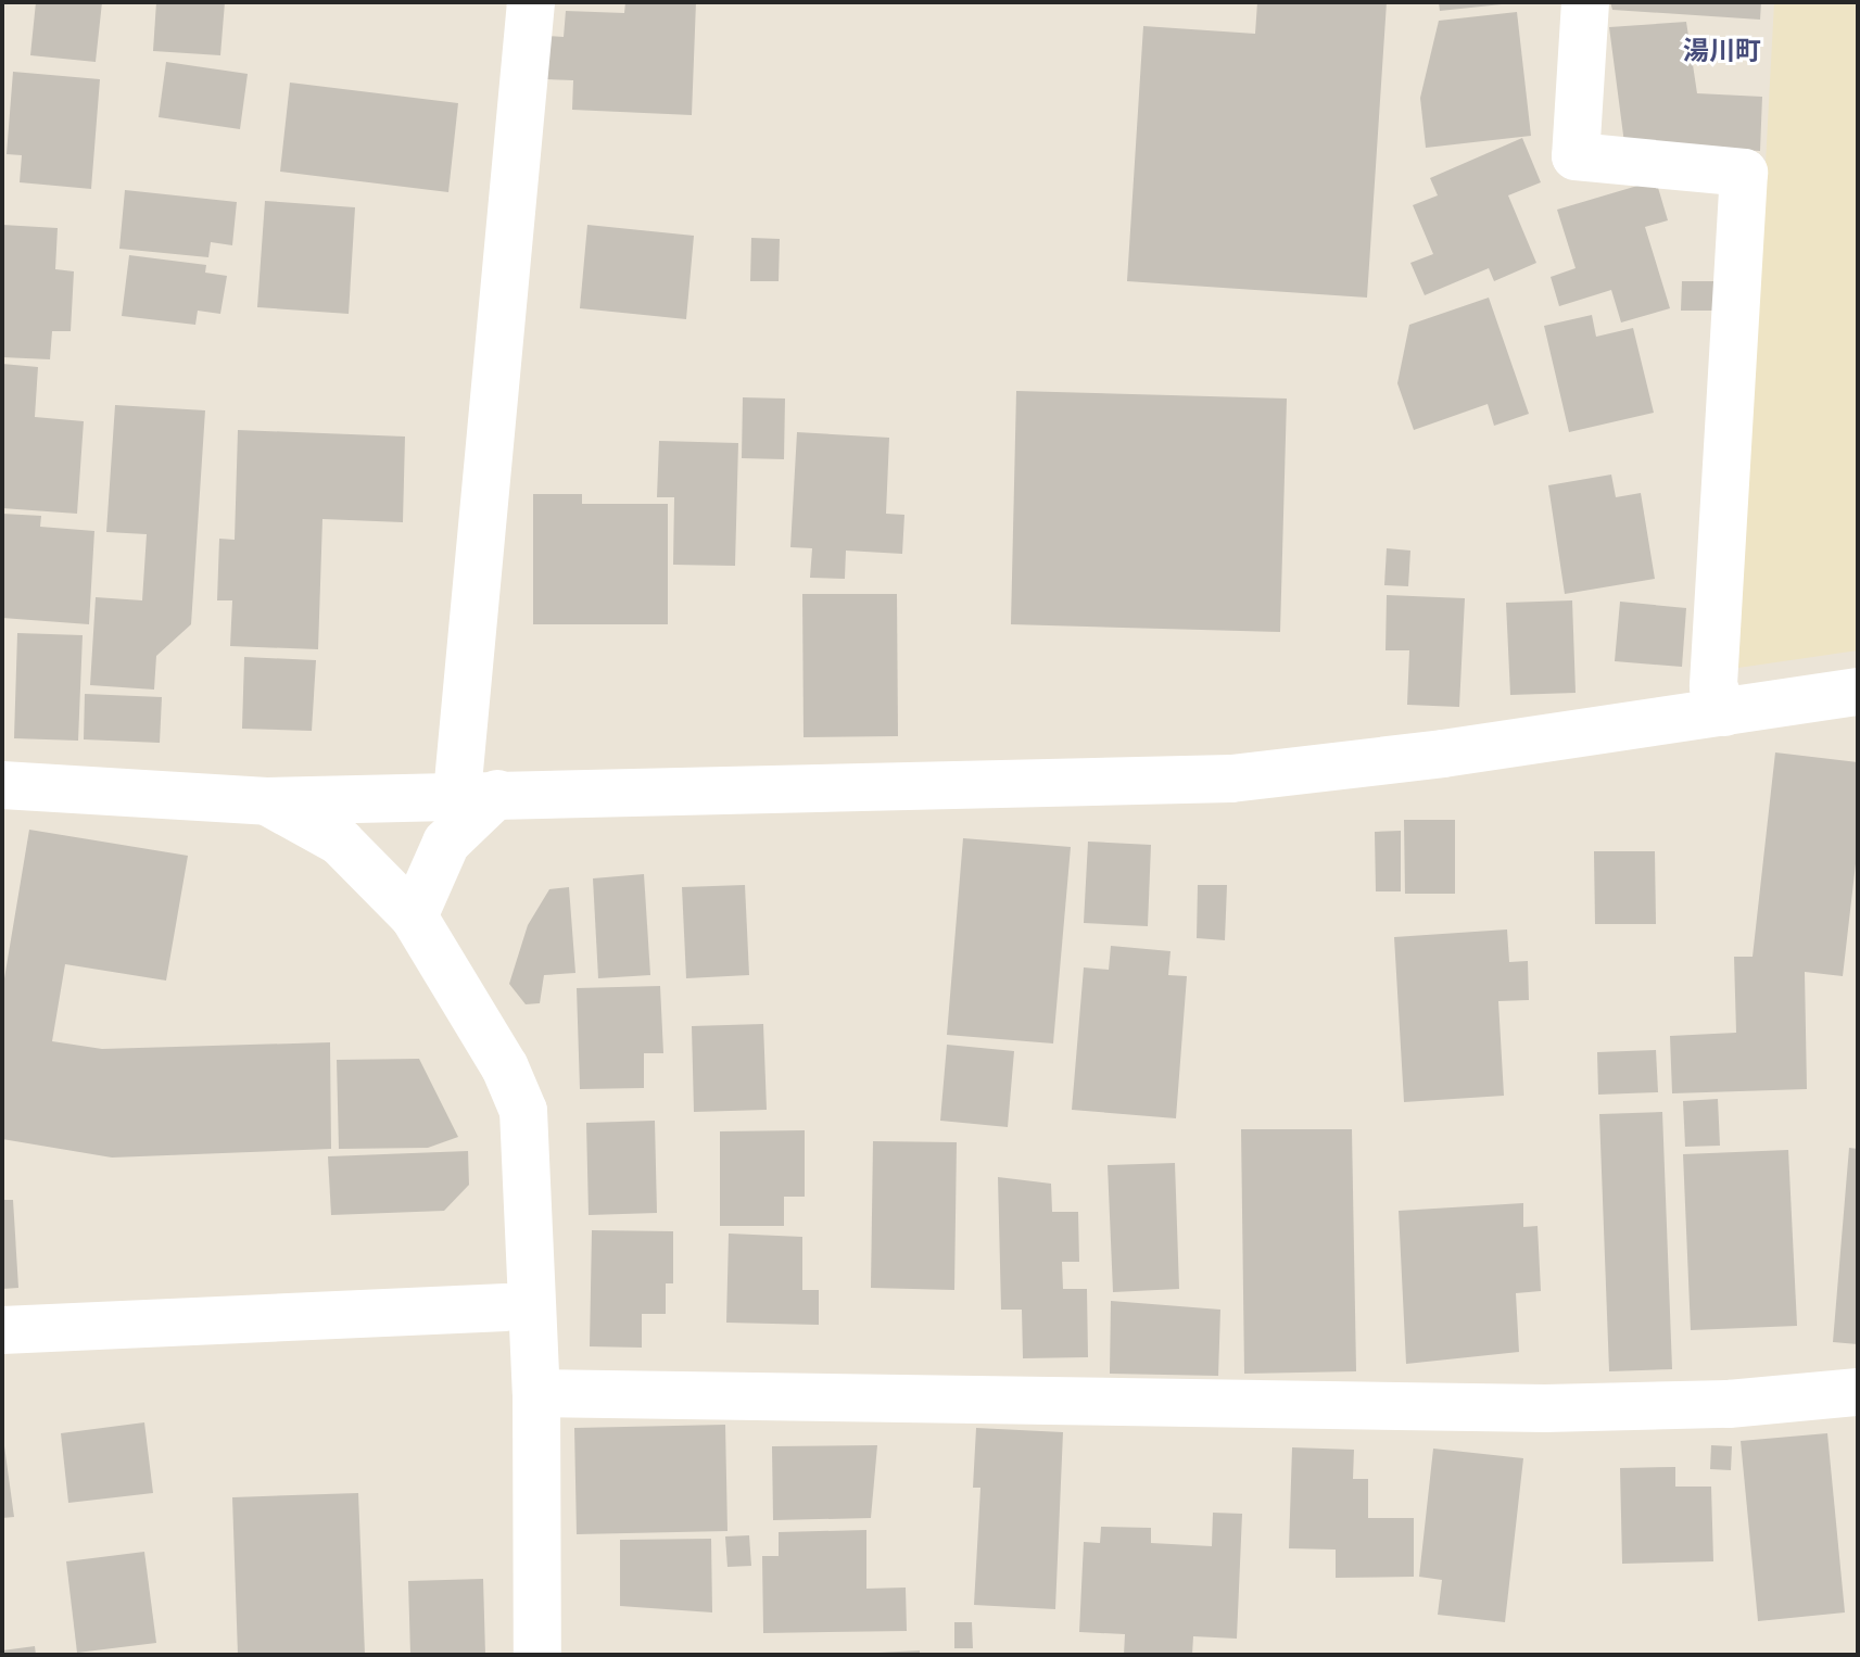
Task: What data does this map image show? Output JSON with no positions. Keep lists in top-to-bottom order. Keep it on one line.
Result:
{"districts":["湯川町"]}
